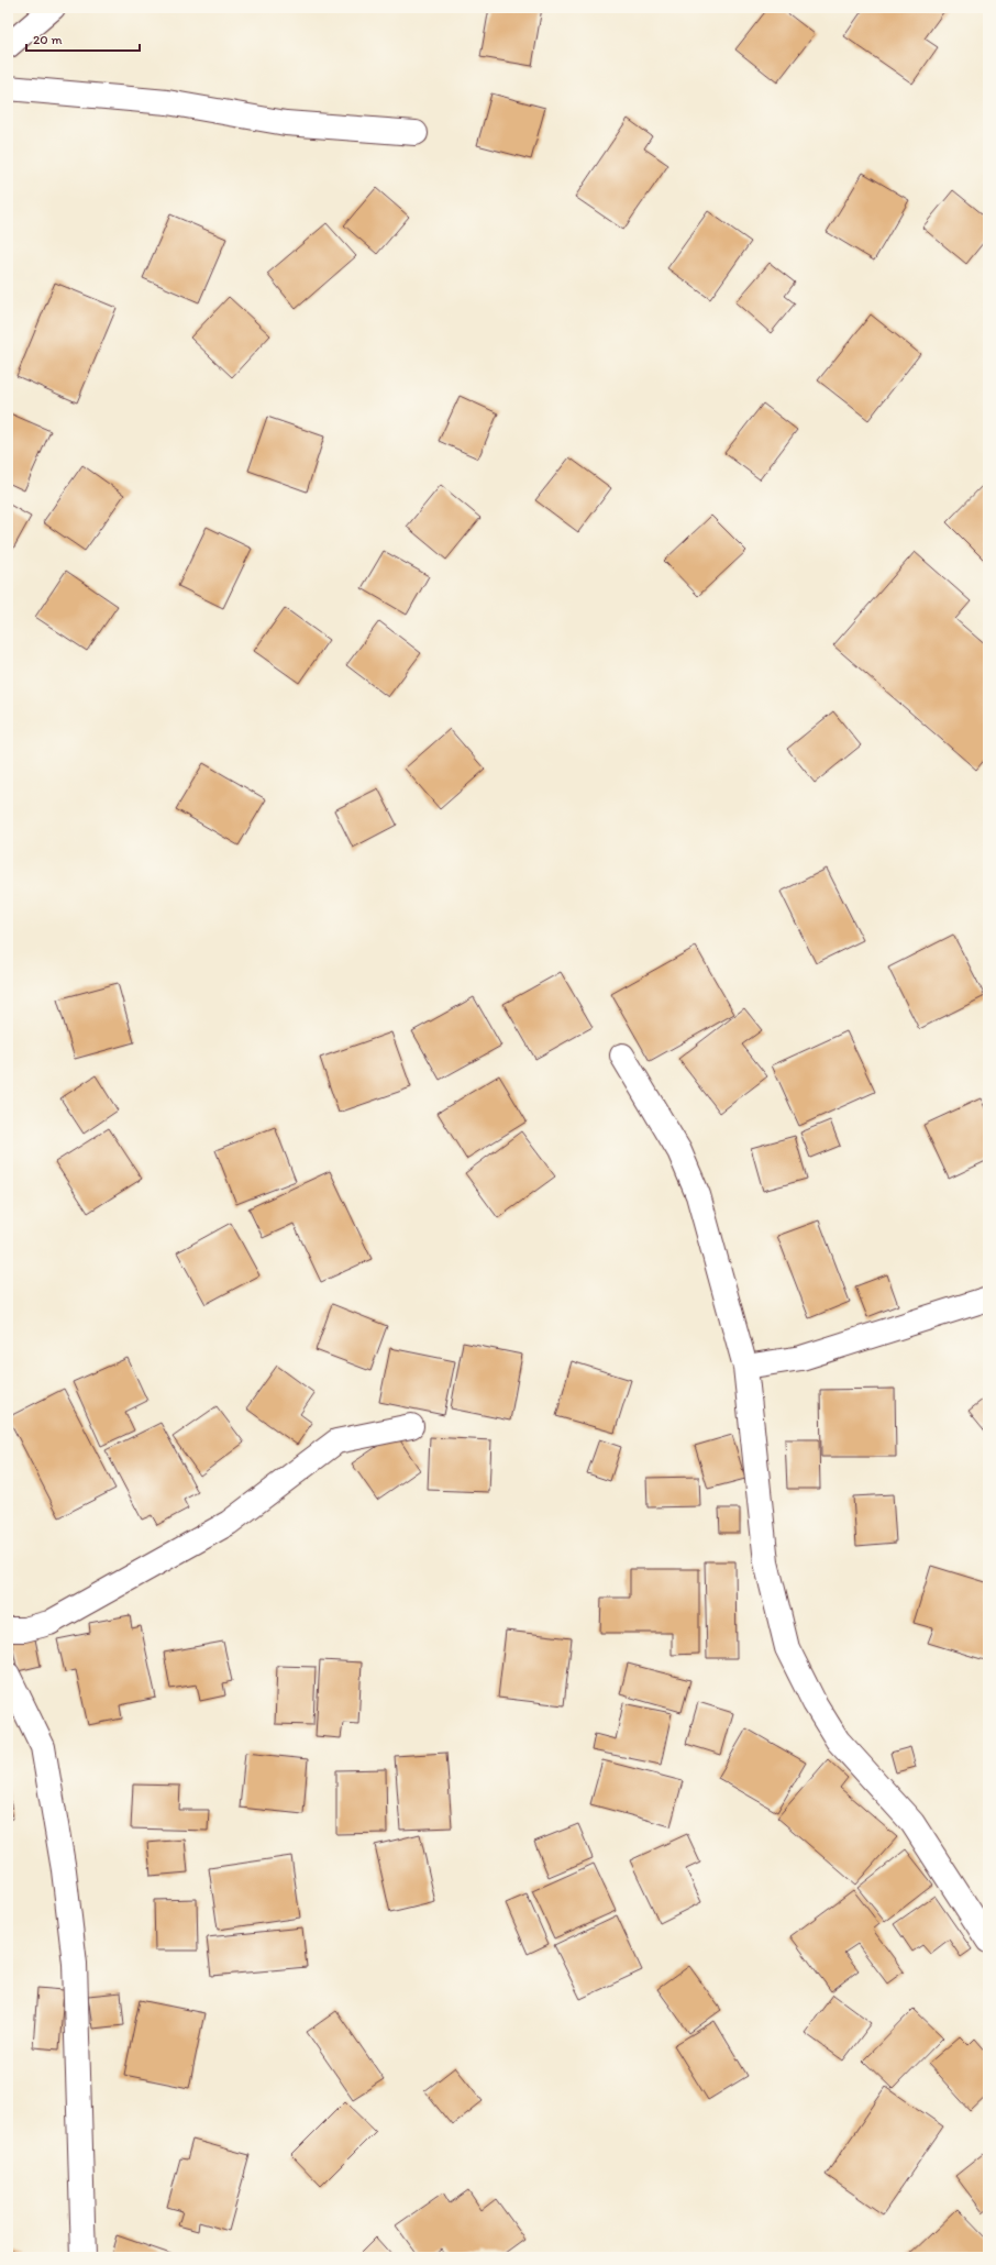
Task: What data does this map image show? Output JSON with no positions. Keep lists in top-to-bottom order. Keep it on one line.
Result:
{"scale_bar":"20 m"}
